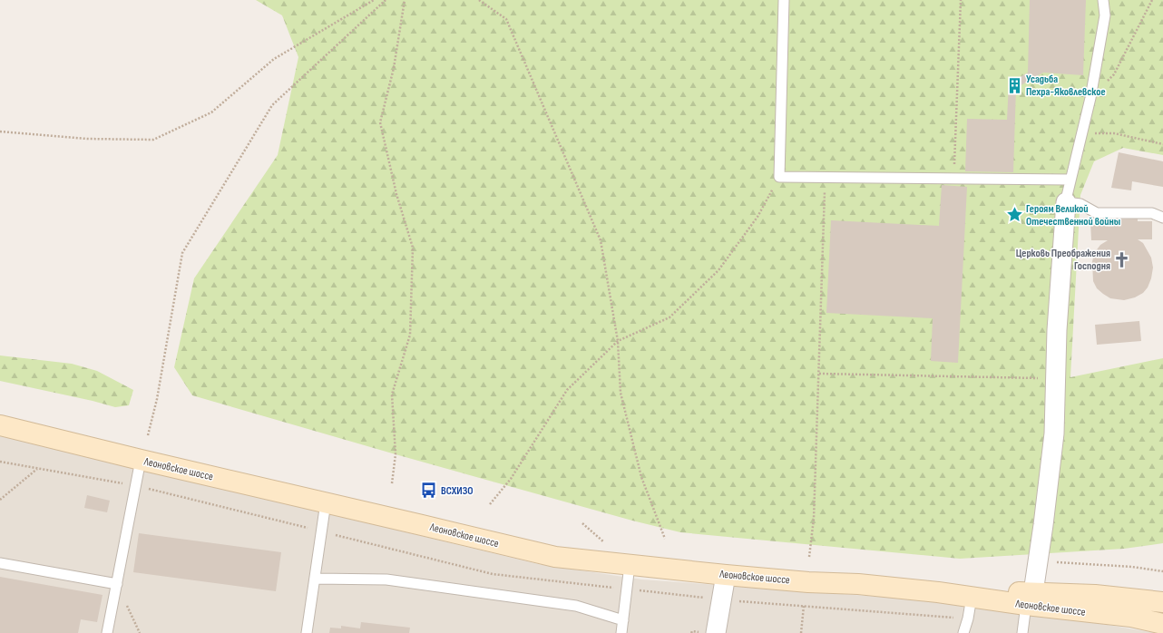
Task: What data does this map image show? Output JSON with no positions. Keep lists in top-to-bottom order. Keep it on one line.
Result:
{"streets":{"main road":["Леоновское шоссе"]},"places":{"building":["Усадьба Пехра-Яковлевское"],"place":["Героям Великой Отечественной войны"],"church":["Церковь Преображения Господня"],"bus stop":["ВСХИЗО"]}}
